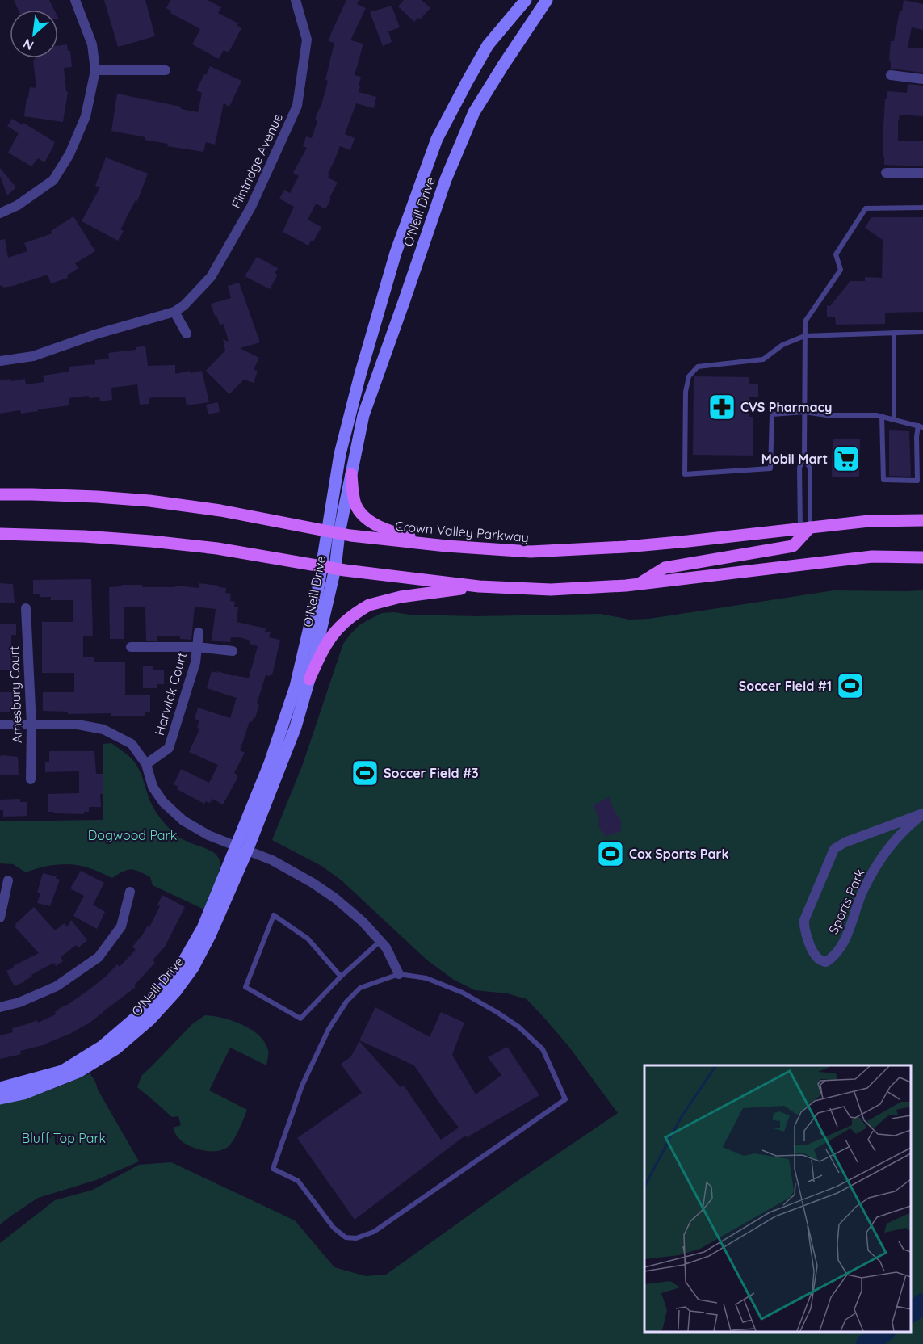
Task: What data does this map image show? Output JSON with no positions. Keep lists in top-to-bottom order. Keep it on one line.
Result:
{"streets":{"main road":["O'Neill Drive","Crown Valley Parkway"],"street":["Flintridge Avenue","Harwick Court","Amesbury Court","Sports Park"]},"crossings":[["O'Neill Drive","Crown Valley Parkway"]],"parks":["Dogwood Park","Bluff Top Park"],"places":{"pharmacy":["CVS Pharmacy"],"supermarket":["Mobil Mart"],"sports":["Soccer Field #1","Soccer Field #3","Cox Sports Park"]},"north":"bottom left"}
